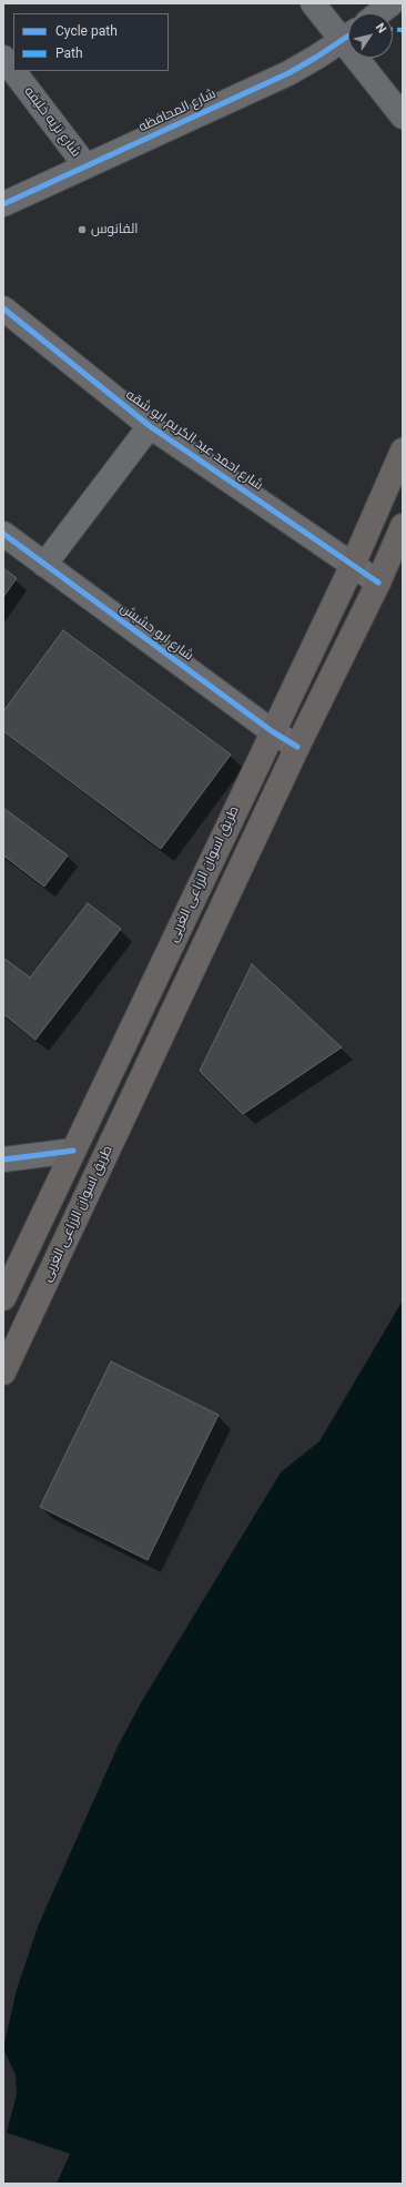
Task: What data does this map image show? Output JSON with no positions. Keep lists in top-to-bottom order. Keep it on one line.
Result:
{"streets":{"main road":["طريق اسوان الزراعى الغربى"],"street":["شارع المحافظه","شارع نزيه خليفه","شارع احمد عبد الكريم ابو شقه","شارع ابو حشيش"]},"crossings":[["شارع المحافظه","شارع نزيه خليفه"],["شارع احمد عبد الكريم ابو شقه","طريق اسوان الزراعى الغربى"],["شارع ابو حشيش","طريق اسوان الزراعى الغربى"]],"places":["الفانوس"],"legend":["Cycle path","Path"],"north":"top right"}
